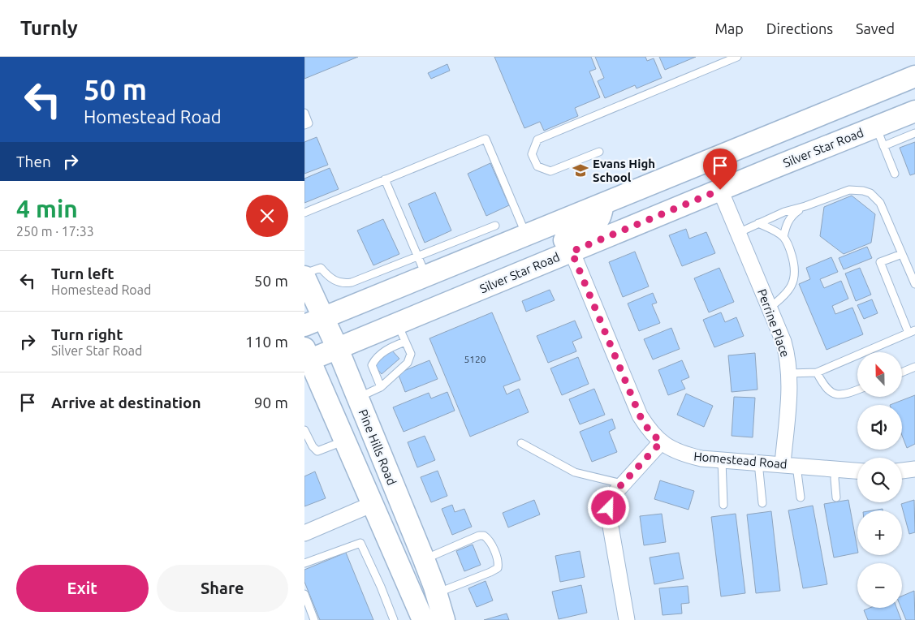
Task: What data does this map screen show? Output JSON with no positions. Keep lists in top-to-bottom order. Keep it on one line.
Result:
{"streets":{"main road":["Silver Star Road","Pine Hills Road"],"street":["Perrine Place","Homestead Road"]},"crossings":[["Silver Star Road","Perrine Place"],["Silver Star Road","Pine Hills Road"],["Silver Star Road","Homestead Road"],["Perrine Place","Homestead Road"]],"places":{"school or university":["Evans High School"]},"house_numbers":["5120"],"north":"top","page":{"header":"Turnly","nav":["Map","Directions","Saved"],"turn":["50 m","Homestead Road"],"then":"Then","heading":["4 min","250 m · 17:33"],"list":[{"name":"Turn left","note":"Homestead Road","value":"50 m"},{"name":"Turn right","note":"Silver Star Road","value":"110 m"},{"name":"Arrive at destination","value":"90 m"}],"map_buttons":["+","−"],"buttons":["Exit","Share"]}}
